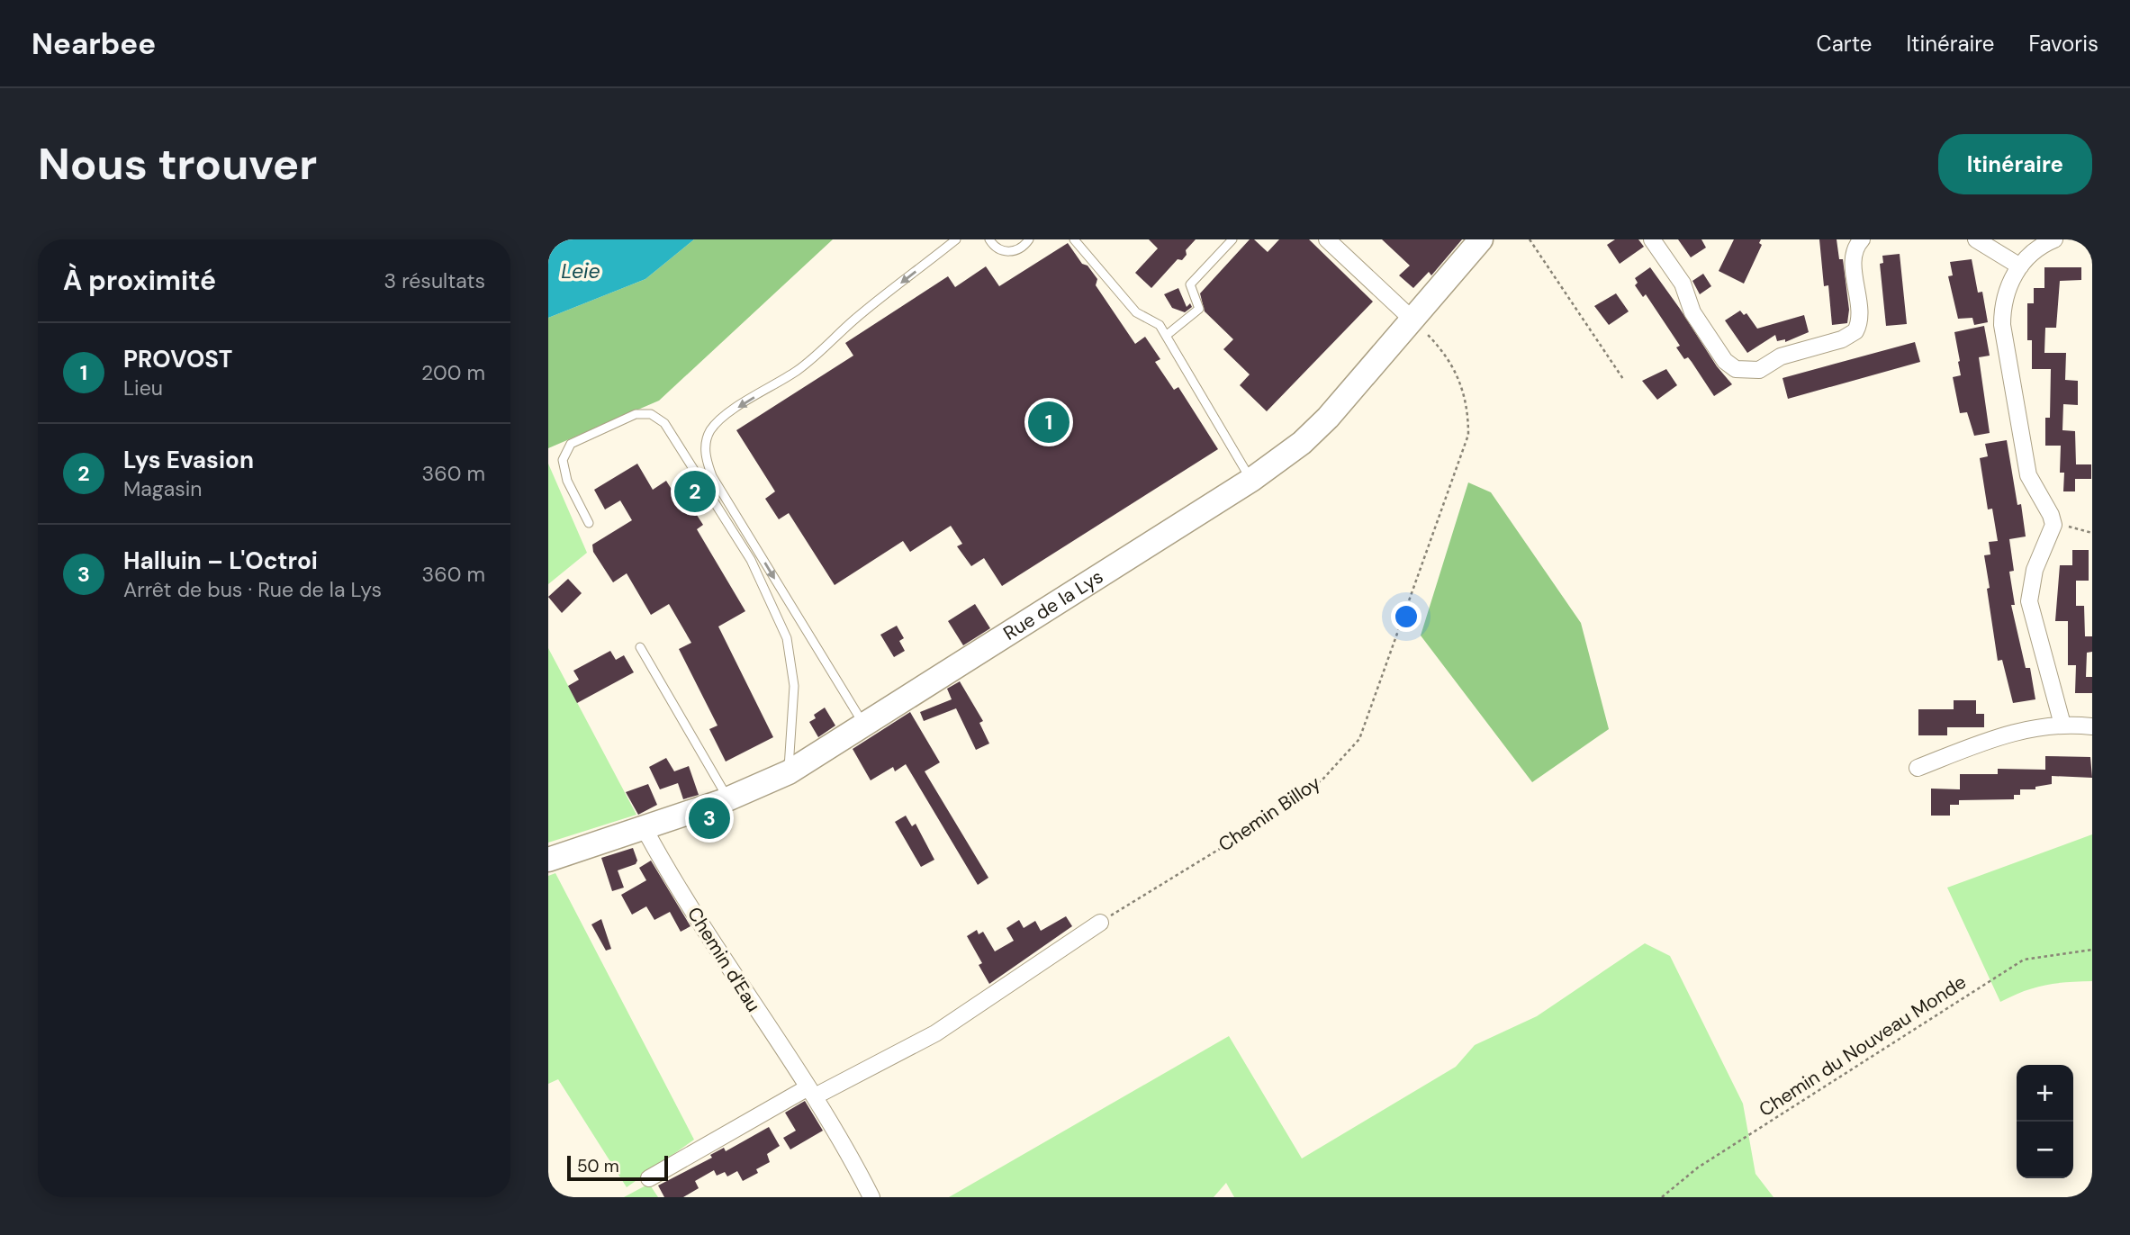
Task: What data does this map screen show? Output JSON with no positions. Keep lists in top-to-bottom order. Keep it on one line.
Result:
{"streets":{"main road":["Rue de la Lys"],"street":["Chemin d'Eau"],"path":["Chemin Billoy","Chemin du Nouveau Monde"]},"crossings":[["Rue de la Lys","Chemin Billoy"],["Rue de la Lys","Chemin d'Eau"]],"water":["Leie"],"scale_bar":"50 m","page":{"header":"Nearbee","nav":["Carte","Itinéraire","Favoris"],"buttons":"Itinéraire","title":"Nous trouver","heading":["À proximité","3 résultats"],"list":[{"mark":"1","name":"PROVOST","note":"Lieu","value":"200 m"},{"mark":"2","name":"Lys Evasion","note":"Magasin","value":"360 m"},{"mark":"3","name":"Halluin – L'Octroi","note":"Arrêt de bus · Rue de la Lys","value":"360 m"}],"pins":["1","2","3"],"map_buttons":["+","−"],"scale":"50 m"}}
